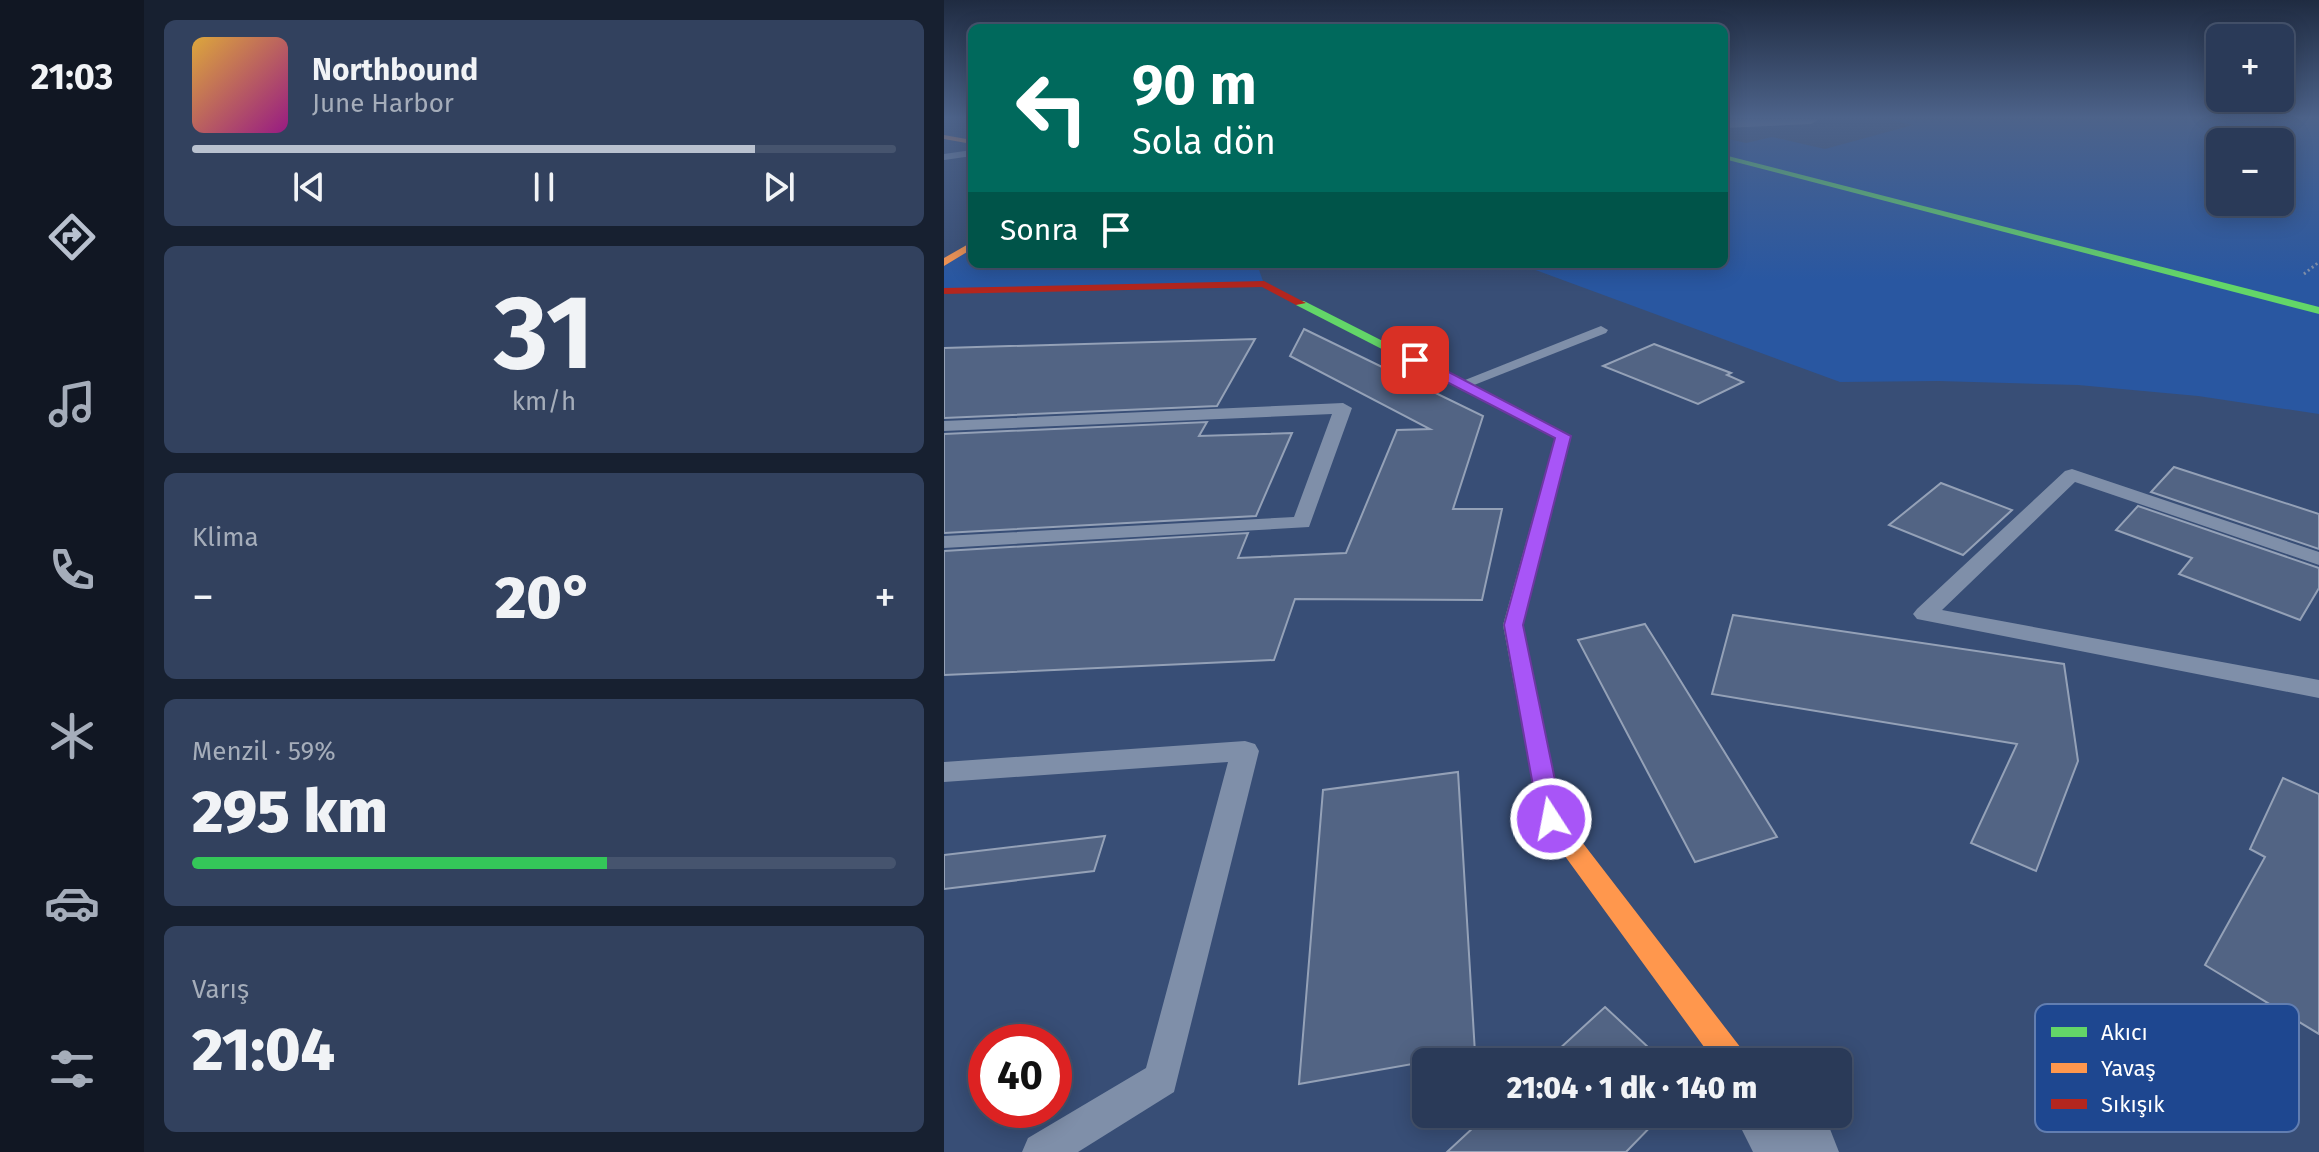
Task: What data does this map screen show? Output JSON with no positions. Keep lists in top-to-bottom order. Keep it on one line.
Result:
{"legend":["Akıcı","Yavaş","Sıkışık"],"page":{"tabs":"21:03","map_buttons":["+","−"],"turn":["90 m","Sola dön"],"song":["Northbound","June Harbor"],"then":"Sonra","tile":[["31","km/h"],"Klima",["Menzil · 59%","295 km"],["Varış","21:04"]],"heat":["−","20°","+"],"limit":"40","trip":"21:04 · 1 dk · 140 m"}}
